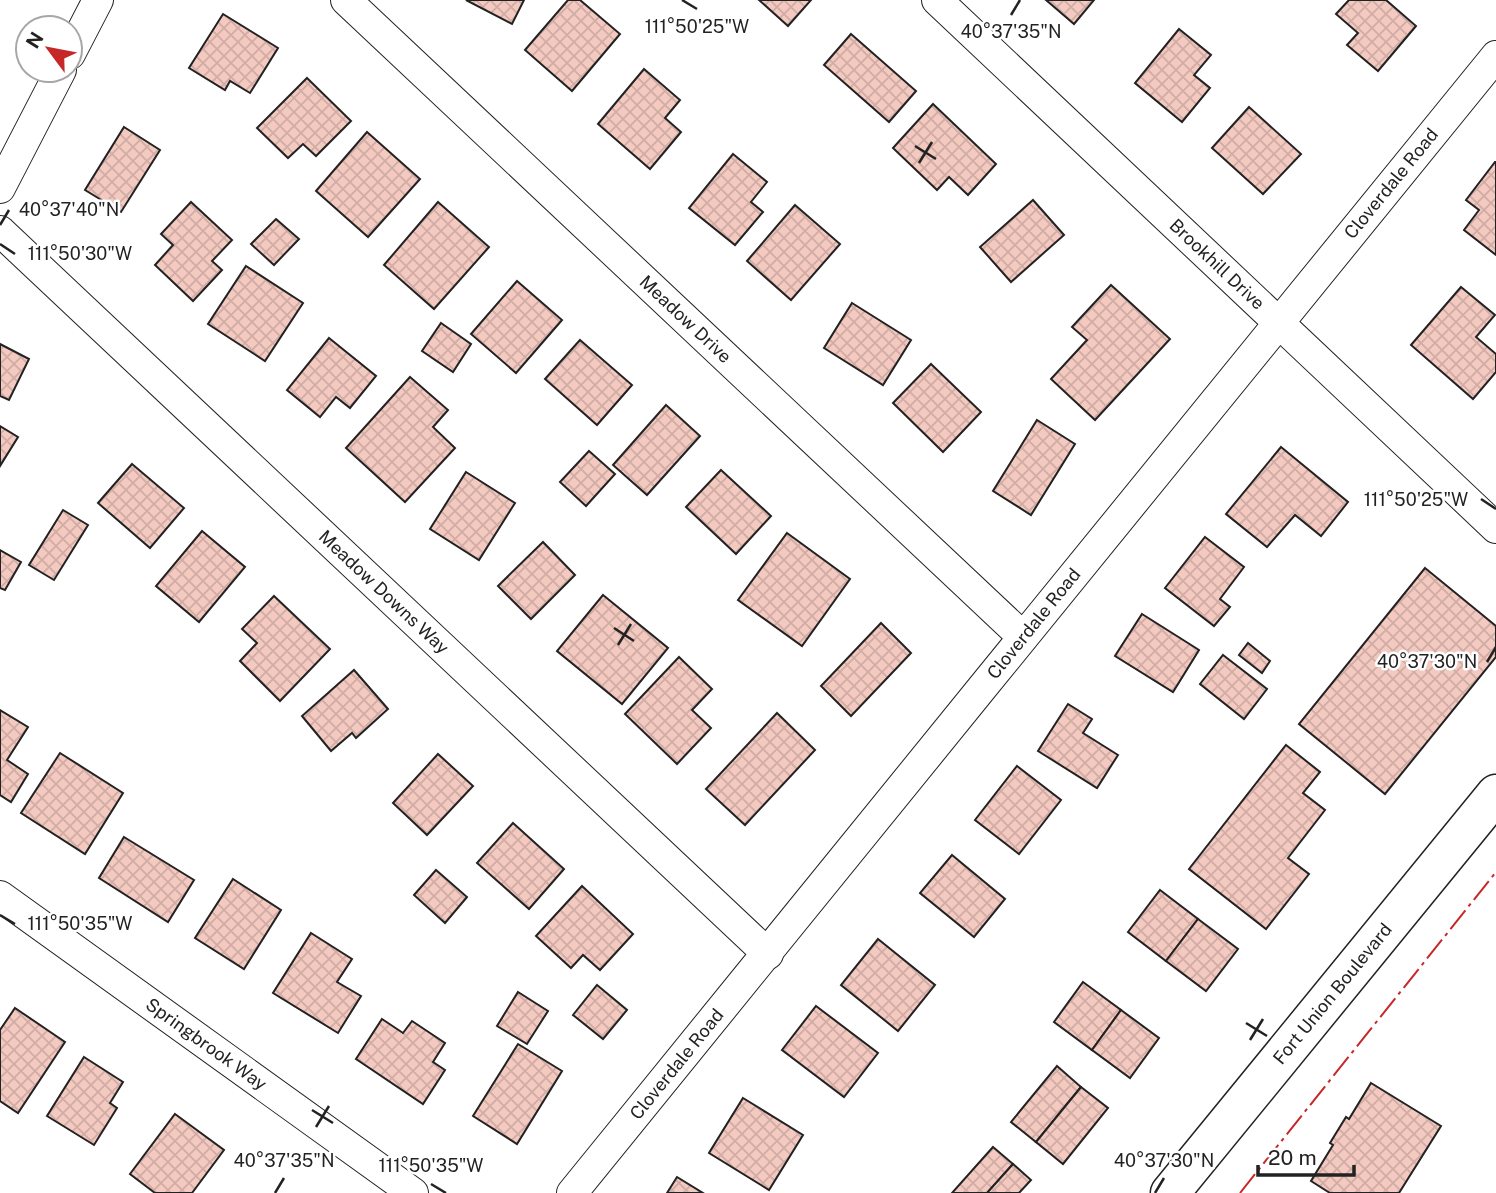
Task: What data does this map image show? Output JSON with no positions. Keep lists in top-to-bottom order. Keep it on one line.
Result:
{"streets":{"main road":["Fort Union Boulevard"],"street":["Cloverdale Road","Brookhill Drive","Meadow Drive","Meadow Downs Way","Springbrook Way"]},"crossings":[["Cloverdale Road","Brookhill Drive"],["Cloverdale Road","Meadow Drive"],["Cloverdale Road","Meadow Downs Way"]],"scale_bar":"20 m","north":"top left","coordinates":["111°50'25\"W","40°37'35\"N","40°37'40\"N","111°50'30\"W","40°37'30\"N","111°50'35\"W"]}
